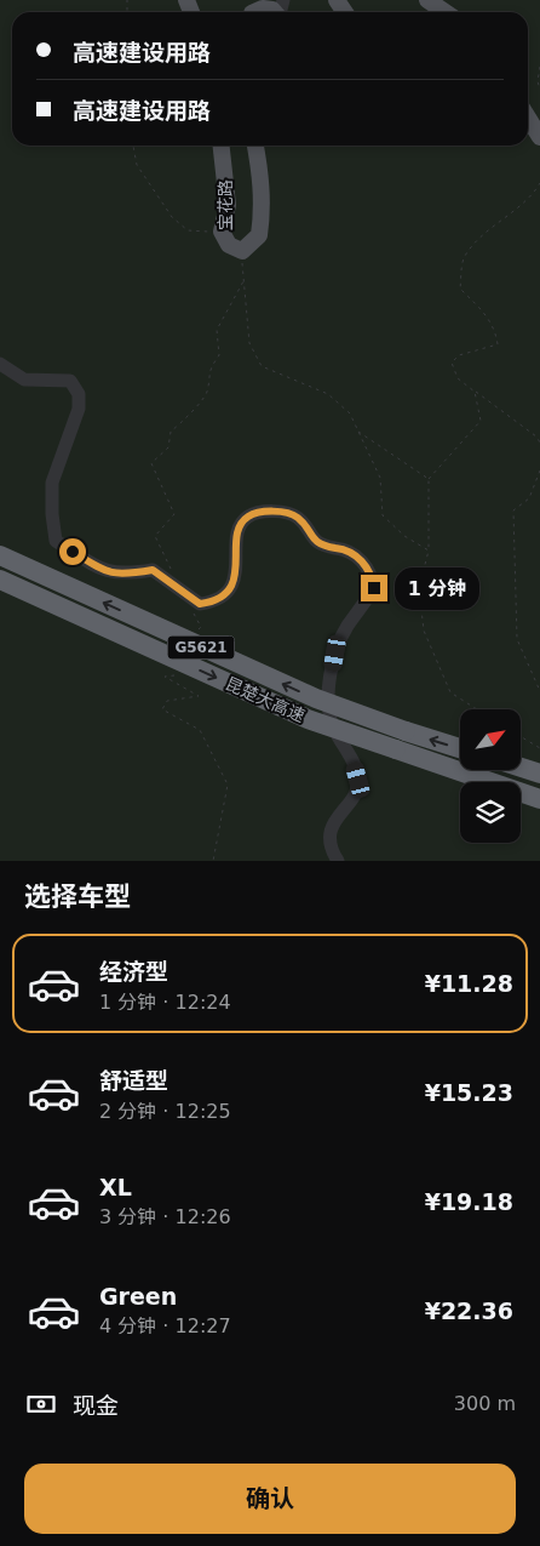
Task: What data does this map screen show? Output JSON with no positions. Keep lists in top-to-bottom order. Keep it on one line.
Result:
{"streets":{"highway":["G5621","昆楚大高速"],"main road":["宝花路"]},"north":"top right","page":{"banner":["高速建设用路","高速建设用路"],"bubble":"1 分钟","heading":"选择车型","list":[{"name":"经济型","note":"1 分钟 · 12:24","value":"¥11.28"},{"name":"舒适型","note":"2 分钟 · 12:25","value":"¥15.23"},{"name":"XL","note":"3 分钟 · 12:26","value":"¥19.18"},{"name":"Green","note":"4 分钟 · 12:27","value":"¥22.36"}],"pay":["现金","300 m"],"buttons":"确认"}}
